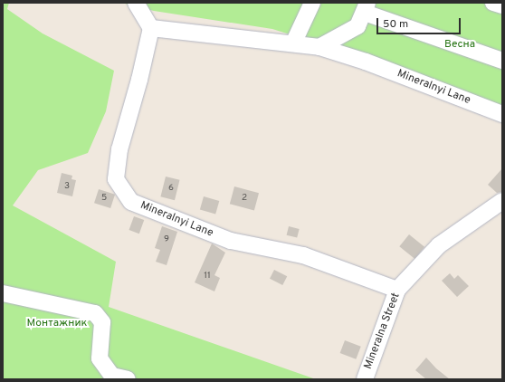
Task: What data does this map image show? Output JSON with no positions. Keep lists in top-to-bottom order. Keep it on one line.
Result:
{"streets":{"street":["Mineralnyi Lane","Mineralna Street"]},"crossings":[["Mineralnyi Lane","Mineralna Street"]],"parks":["Весна","Монтажник"],"house_numbers":["3","6","5","2","9","11"],"scale_bar":"50 m"}
